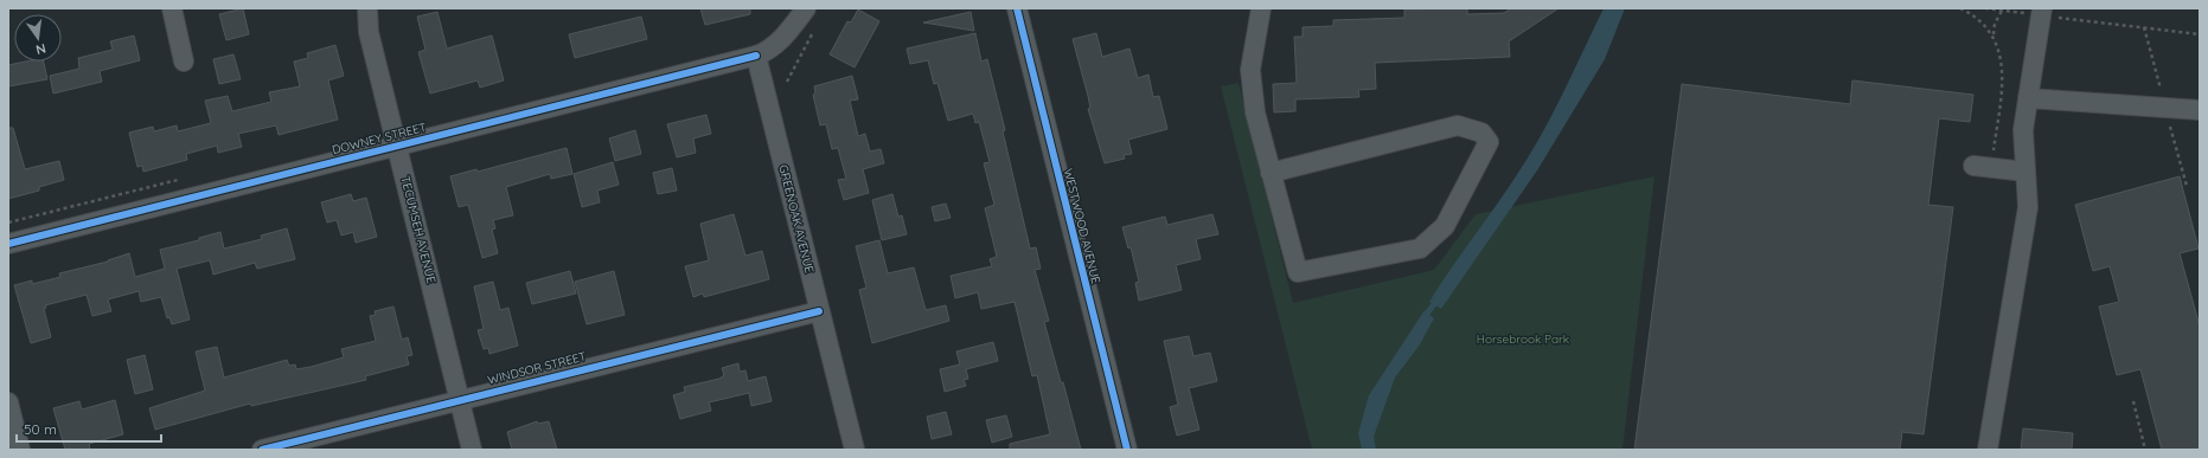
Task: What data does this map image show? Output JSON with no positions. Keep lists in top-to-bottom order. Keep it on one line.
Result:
{"streets":{"street":["DOWNEY STREET","GREENOAK AVENUE","WESTWOOD AVENUE","TECUMSEH AVENUE","WINDSOR STREET"]},"crossings":[["DOWNEY STREET","GREENOAK AVENUE"],["DOWNEY STREET","TECUMSEH AVENUE"],["GREENOAK AVENUE","WINDSOR STREET"],["TECUMSEH AVENUE","WINDSOR STREET"]],"parks":["Horsebrook Park"],"scale_bar":"50 m","north":"bottom"}
